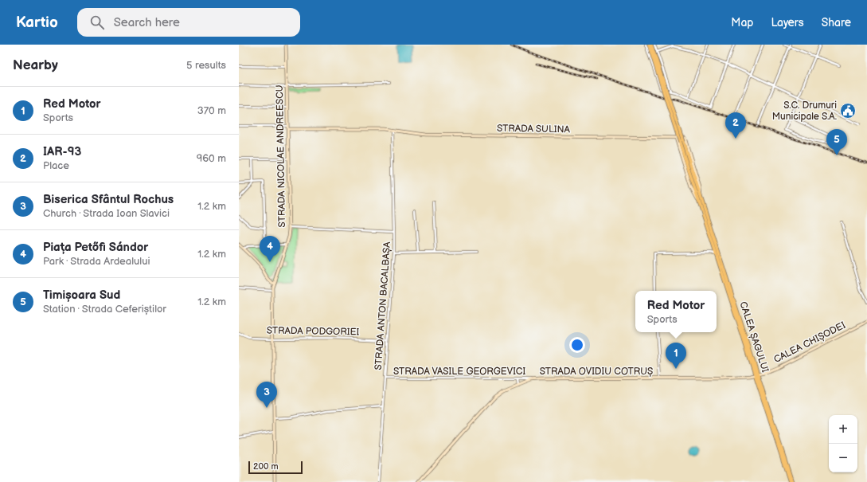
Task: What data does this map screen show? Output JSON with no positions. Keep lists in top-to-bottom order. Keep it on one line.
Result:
{"streets":{"main road":["STRADA SULINA","STRADA NICOLAE ANDREESCU","CALEA ȘAGULUI","CALEA CHIȘODEI","STRADA OVIDIU COTRUȘ"],"street":["STRADA ANTON BACALBAȘA","STRADA PODGORIEI","STRADA VASILE GEORGEVICI"]},"crossings":[["STRADA SULINA","STRADA NICOLAE ANDREESCU"],["STRADA SULINA","STRADA ANTON BACALBAȘA"],["STRADA SULINA","CALEA ȘAGULUI"],["STRADA NICOLAE ANDREESCU","STRADA PODGORIEI"],["STRADA ANTON BACALBAȘA","STRADA PODGORIEI"],["STRADA ANTON BACALBAȘA","STRADA VASILE GEORGEVICI"],["CALEA ȘAGULUI","CALEA CHIȘODEI"],["CALEA ȘAGULUI","STRADA OVIDIU COTRUȘ"],["CALEA CHIȘODEI","STRADA OVIDIU COTRUȘ"],["STRADA VASILE GEORGEVICI","STRADA OVIDIU COTRUȘ"]],"places":{"public building":["S.C. Drumuri Municipale S.A."]},"scale_bar":"200 m","page":{"header":"Kartio","search":"Search here","nav":["Map","Layers","Share"],"heading":["Nearby","5 results"],"list":[{"mark":"1","name":"Red Motor","note":"Sports","value":"370 m"},{"mark":"2","name":"IAR-93","note":"Place","value":"960 m"},{"mark":"3","name":"Biserica Sfântul Rochus","note":"Church · Strada Ioan Slavici","value":"1.2 km"},{"mark":"4","name":"Piața Petőfi Sándor","note":"Park · Strada Ardealului","value":"1.2 km"},{"mark":"5","name":"Timișoara Sud","note":"Station · Strada Ceferiștilor","value":"1.2 km"}],"pins":["2","5","4","1","3"],"popup":["Red Motor","Sports"],"map_buttons":["+","−"],"scale":"200 m"}}
